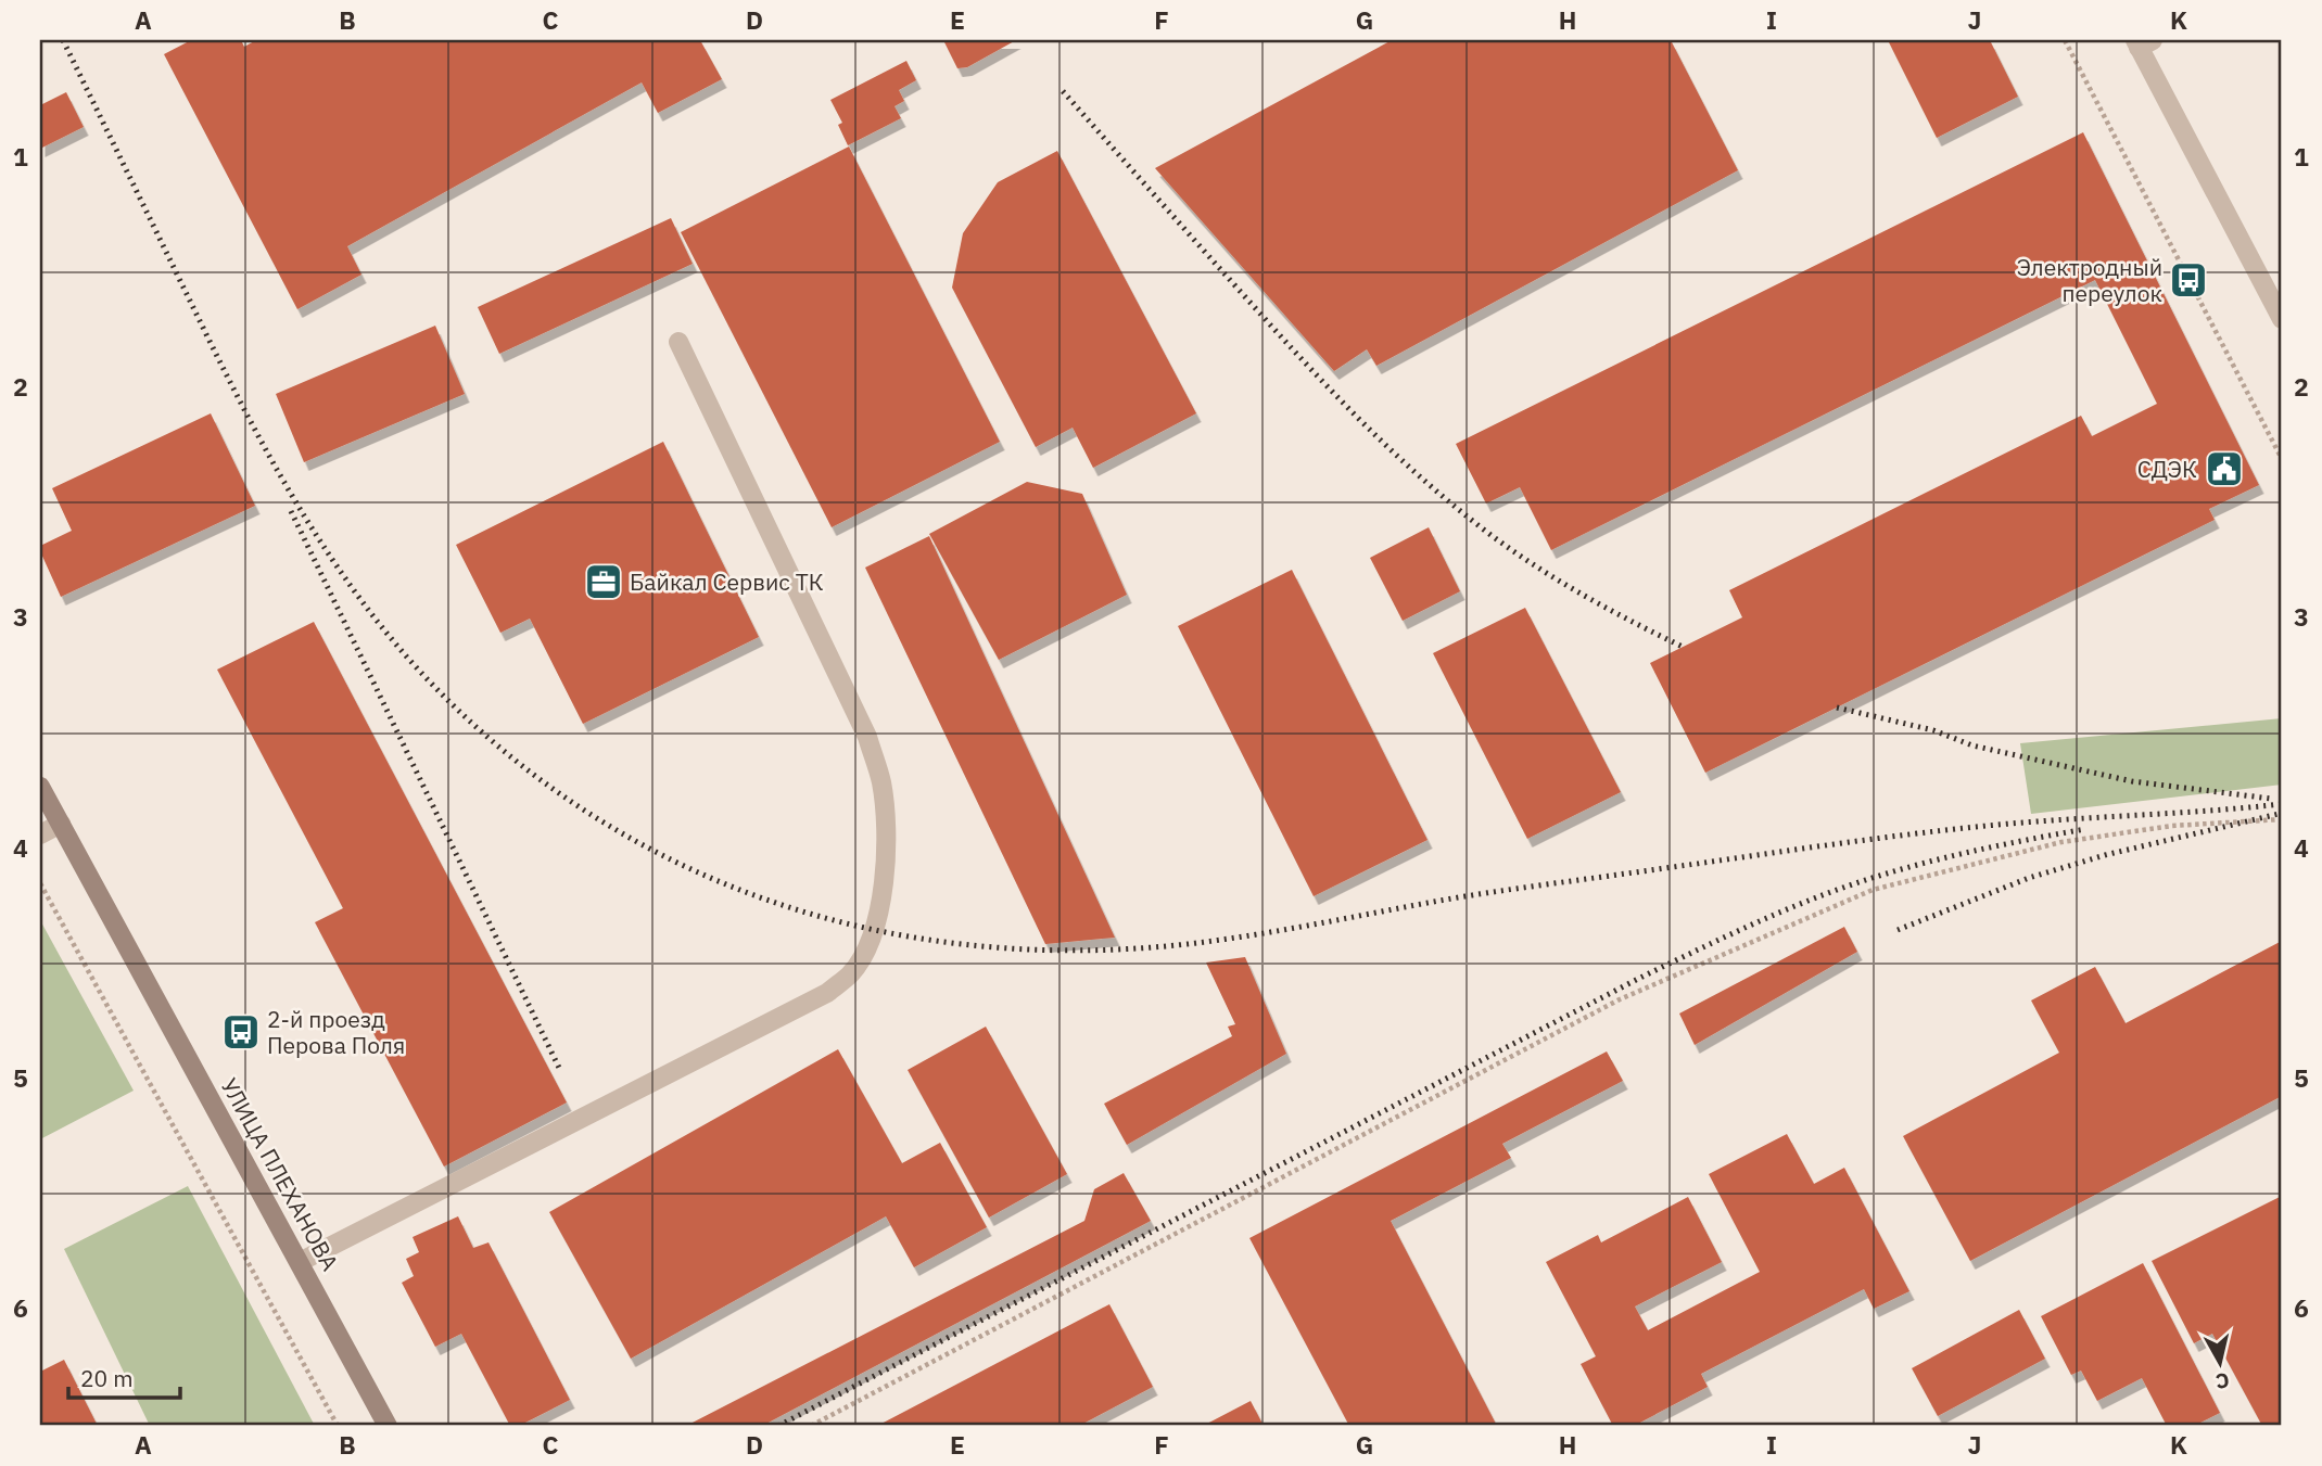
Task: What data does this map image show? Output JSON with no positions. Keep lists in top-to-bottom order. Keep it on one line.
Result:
{"streets":{"main road":["УЛИЦА ПЛЕХАНОВА"]},"places":{"bus stop":["Электродный переулок","2-й проезд Перова Поля"],"public building":["СДЭК"],"office":["Байкал Сервис ТК"]},"scale_bar":"20 m","north":"bottom","grid":{"columns":["A","B","C","D","E","F","G","H","I","J","K"],"rows":["1","2","3","4","5","6"]}}
